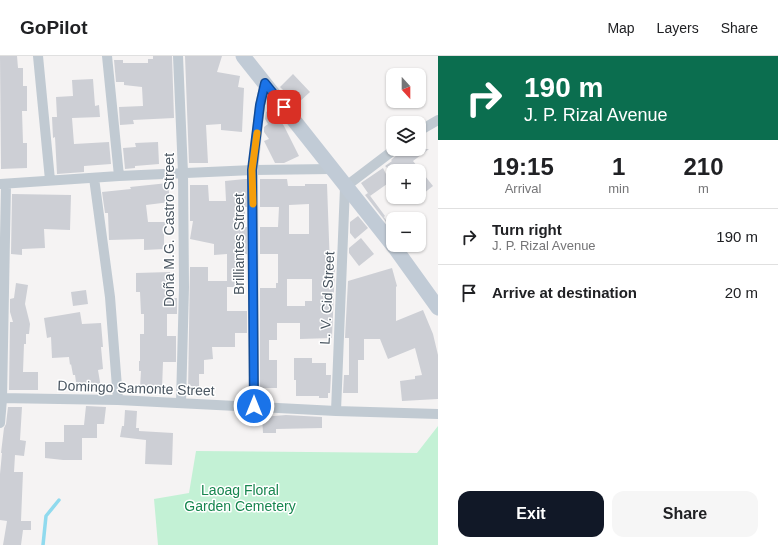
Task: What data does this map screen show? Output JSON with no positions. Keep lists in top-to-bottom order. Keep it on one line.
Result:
{"streets":{"street":["Doña M.G. Castro Street","Brilliantes Street","L. V. Cid Street","Domingo Samonte Street"]},"crossings":[["Doña M.G. Castro Street","Domingo Samonte Street"],["Brilliantes Street","Domingo Samonte Street"],["L. V. Cid Street","Domingo Samonte Street"]],"parks":["Laoag Floral Garden Cemetery"],"north":"bottom","page":{"header":"GoPilot","nav":["Map","Layers","Share"],"turn":["190 m","J. P. Rizal Avenue"],"map_buttons":["+","−"],"eta":["19:15","Arrival","1","min","210","m"],"list":[{"name":"Turn right","note":"J. P. Rizal Avenue","value":"190 m"},{"name":"Arrive at destination","value":"20 m"}],"buttons":["Exit","Share"]}}
